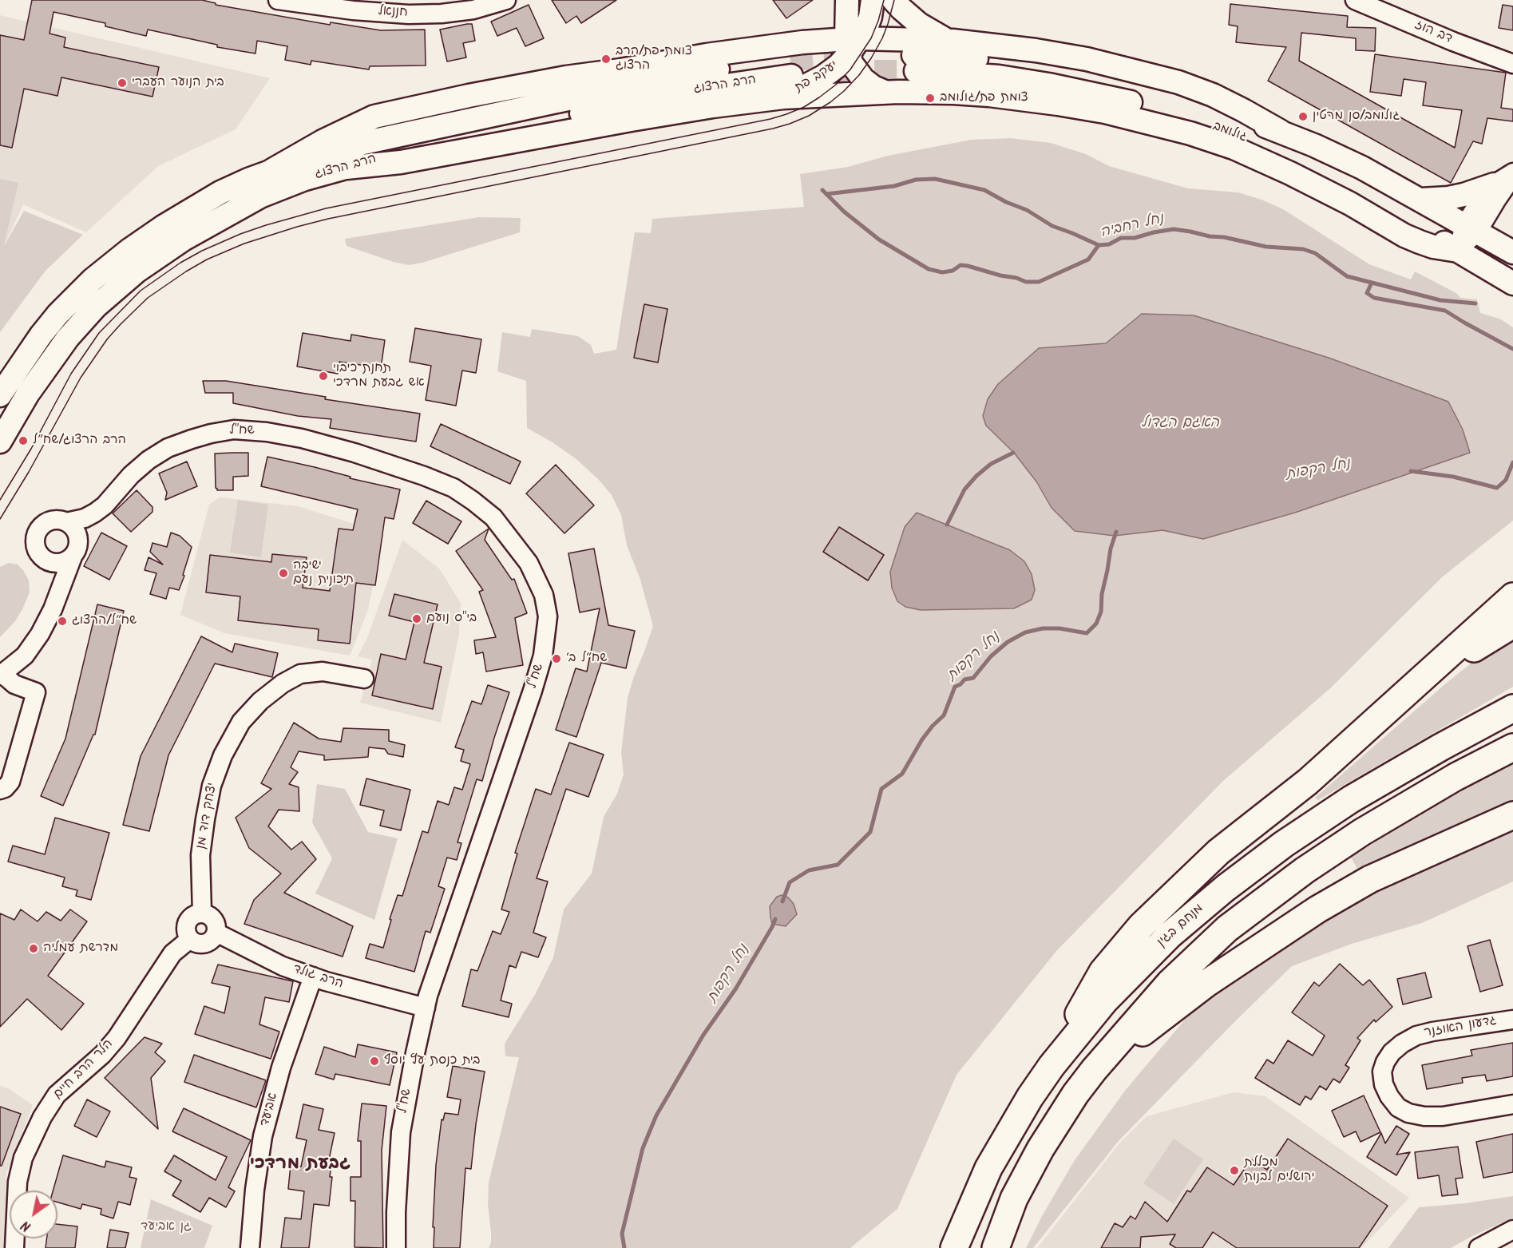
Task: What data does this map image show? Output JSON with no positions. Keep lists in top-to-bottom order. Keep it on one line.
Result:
{"streets":{"highway":["מנחם בגין"],"main road":["יעקב פת","הרב הרצוג","גולומב"],"street":["חננאל","דב הוז","שח\"ל","יצחק דוד מן","הרב גולד","גדעון האוזנר","הלר הרב חיים","אביעד"]},"crossings":[["שח\"ל","הרב גולד"],["יצחק דוד מן","הרב גולד"],["יצחק דוד מן","הלר הרב חיים"],["הרב גולד","הלר הרב חיים"],["הרב גולד","אביעד"]],"districts":["גבעת מרדכי"],"water":["נחל רחביה","האגם הגדול","נחל רקפות"],"parks":["גן אביעד"],"places":["צומת פת/הרב הרצוג","בית הנוער העברי","צומת פת/גולומב","גולומב/סן מרטין","תחנת כיבוי אש גבעת מרדכי","הרב הרצוג/שח״ל","ישיבה תיכונית נעם","בי\"ס נועם","שח״ל/הרצוג","שח״ל ב׳","מדרשת עמליה","בית כנסת עץ יוסף","מכללת ירושלים לבנות"],"north":"bottom left"}
